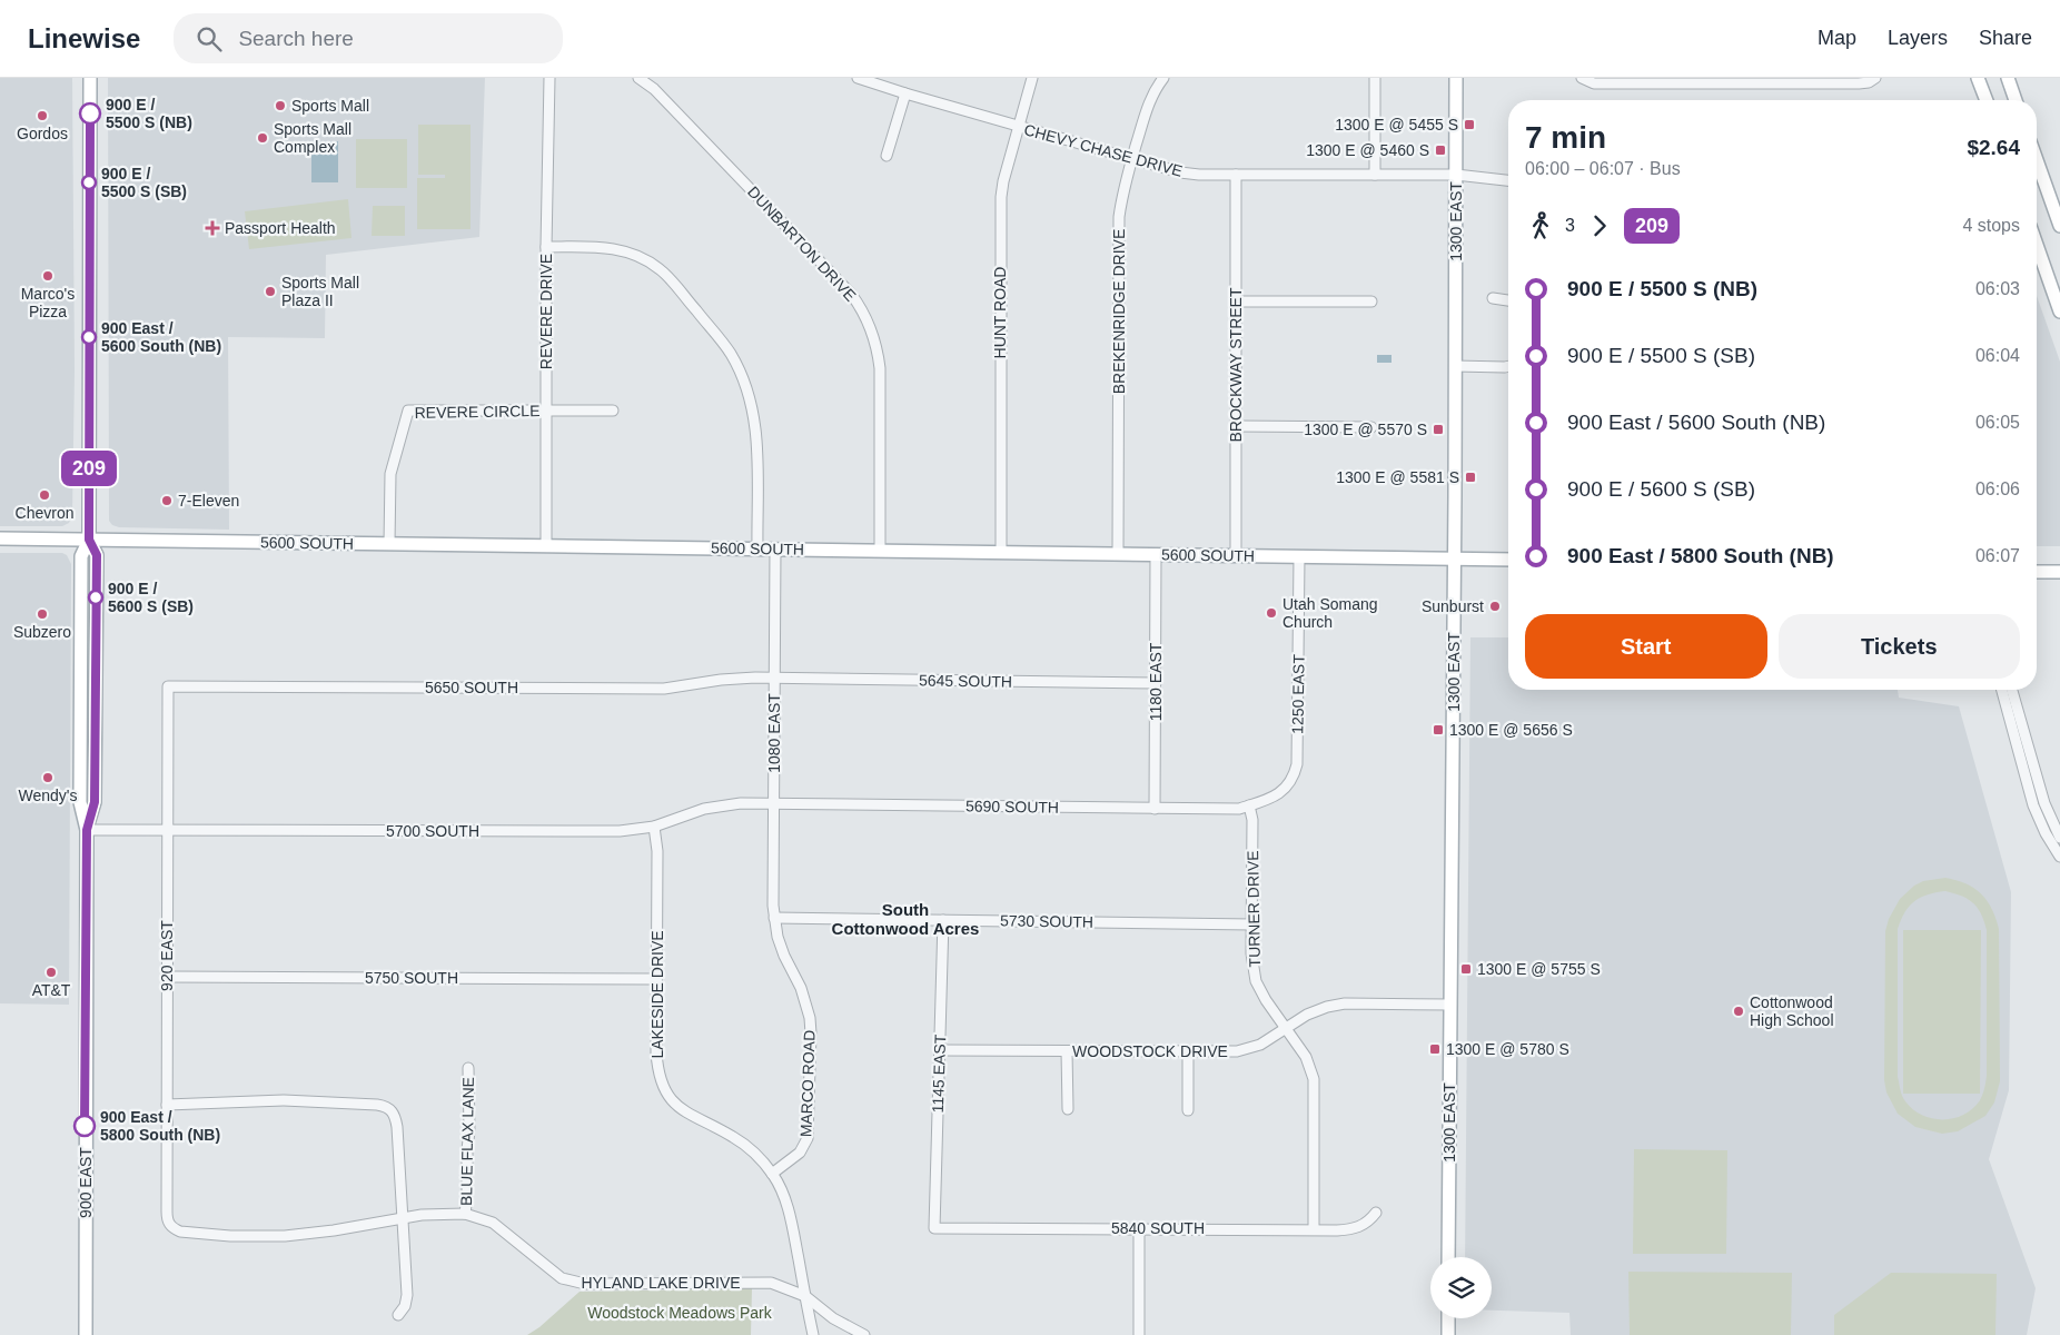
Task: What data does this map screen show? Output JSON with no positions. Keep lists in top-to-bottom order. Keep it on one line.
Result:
{"streets":{"main road":["1300 EAST","5600 SOUTH","900 EAST"],"street":["CHEVY CHASE DRIVE","DUNBARTON DRIVE","REVERE DRIVE","BREKENRIDGE DRIVE","HUNT ROAD","BROCKWAY STREET","REVERE CIRCLE","5645 SOUTH","1180 EAST","5650 SOUTH","1250 EAST","1080 EAST","5690 SOUTH","5700 SOUTH","TURNER DRIVE","5730 SOUTH","920 EAST","5750 SOUTH","LAKESIDE DRIVE","WOODSTOCK DRIVE","1145 EAST","MARCO ROAD","BLUE FLAX LANE","5840 SOUTH","HYLAND LAKE DRIVE"]},"crossings":[["CHEVY CHASE DRIVE","1300 EAST"],["CHEVY CHASE DRIVE","BREKENRIDGE DRIVE"],["CHEVY CHASE DRIVE","HUNT ROAD"],["CHEVY CHASE DRIVE","BROCKWAY STREET"],["1300 EAST","5600 SOUTH"],["1300 EAST","WOODSTOCK DRIVE"],["DUNBARTON DRIVE","5600 SOUTH"],["REVERE DRIVE","REVERE CIRCLE"],["REVERE DRIVE","5600 SOUTH"],["BREKENRIDGE DRIVE","5600 SOUTH"],["HUNT ROAD","5600 SOUTH"],["BROCKWAY STREET","5600 SOUTH"],["REVERE CIRCLE","5600 SOUTH"],["5600 SOUTH","1180 EAST"],["5600 SOUTH","1250 EAST"],["5600 SOUTH","1080 EAST"],["5600 SOUTH","900 EAST"],["5645 SOUTH","1180 EAST"],["5645 SOUTH","5650 SOUTH"],["5645 SOUTH","1080 EAST"],["1180 EAST","5690 SOUTH"],["5650 SOUTH","1080 EAST"],["5650 SOUTH","920 EAST"],["1250 EAST","5690 SOUTH"],["1250 EAST","TURNER DRIVE"],["1080 EAST","5690 SOUTH"],["1080 EAST","5700 SOUTH"],["1080 EAST","5730 SOUTH"],["1080 EAST","MARCO ROAD"],["5690 SOUTH","5700 SOUTH"],["5690 SOUTH","TURNER DRIVE"],["5700 SOUTH","920 EAST"],["5700 SOUTH","LAKESIDE DRIVE"],["5700 SOUTH","900 EAST"],["TURNER DRIVE","5730 SOUTH"],["TURNER DRIVE","WOODSTOCK DRIVE"],["TURNER DRIVE","5840 SOUTH"],["5730 SOUTH","1145 EAST"],["5730 SOUTH","MARCO ROAD"],["920 EAST","5750 SOUTH"],["920 EAST","HYLAND LAKE DRIVE"],["5750 SOUTH","LAKESIDE DRIVE"],["LAKESIDE DRIVE","MARCO ROAD"],["LAKESIDE DRIVE","HYLAND LAKE DRIVE"],["WOODSTOCK DRIVE","1145 EAST"],["1145 EAST","5840 SOUTH"],["BLUE FLAX LANE","HYLAND LAKE DRIVE"]],"districts":["South Cottonwood Acres"],"parks":["Woodstock Meadows Park"],"places":{"other":["Sports Mall","900 E / 5500 S (NB)","Gordos","Sports Mall Complex","900 E / 5500 S (SB)","Marco's Pizza","Sports Mall Plaza II","900 East / 5600 South (NB)","Chevron","7-Eleven","900 E / 5600 S (SB)","Sunburst","Utah Somang Church","Subzero","Wendy's","AT&T","Cottonwood High School","900 East / 5800 South (NB)"],"transit":["1300 E @ 5455 S","1300 E @ 5460 S","1300 E @ 5570 S","1300 E @ 5581 S","1300 E @ 5656 S","1300 E @ 5755 S","1300 E @ 5780 S"],"health":["Passport Health"]},"lines":["bus line 209"],"page":{"header":"Linewise","search":"Search here","nav":["Map","Layers","Share"],"on_map":"209","heading":["7 min","06:00 – 06:07 · Bus","$2.64"],"legs":["3","209","4 stops"],"list":[{"name":"900 E / 5500 S (NB)","value":"06:03"},{"name":"900 E / 5500 S (SB)","value":"06:04"},{"name":"900 East / 5600 South (NB)","value":"06:05"},{"name":"900 E / 5600 S (SB)","value":"06:06"},{"name":"900 East / 5800 South (NB)","value":"06:07"}],"buttons":["Start","Tickets"]}}
